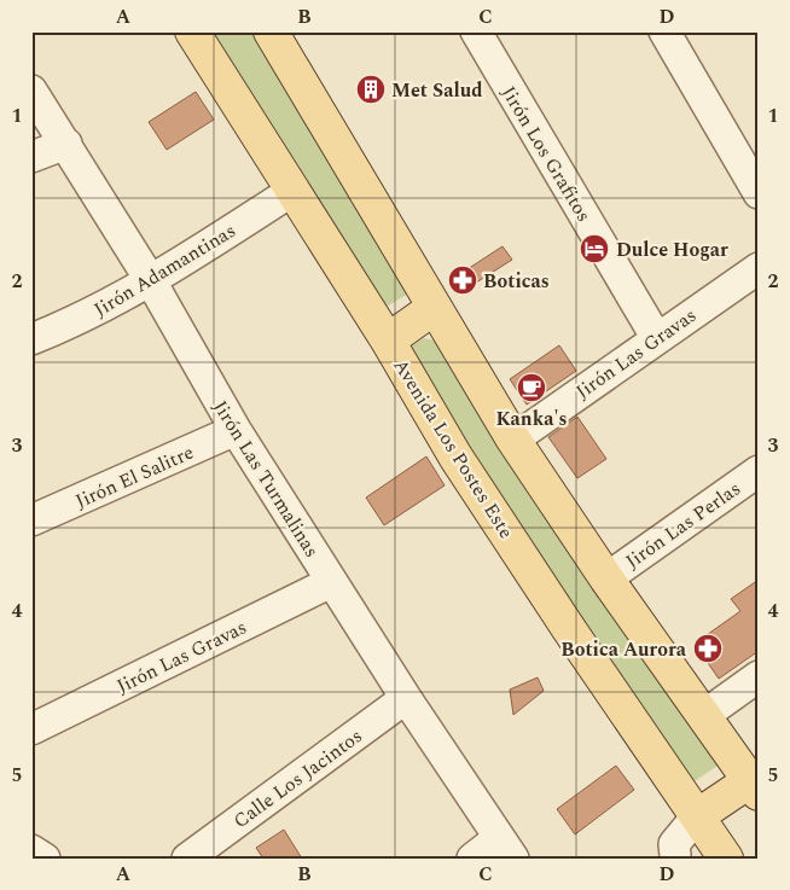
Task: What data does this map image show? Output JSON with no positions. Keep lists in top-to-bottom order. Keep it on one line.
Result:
{"streets":{"main road":["Avenida Los Postes Este"],"street":["Jirón Los Grafitos","Jirón Adamantinas","Jirón Las Gravas","Jirón El Salitre","Jirón Las Turmalinas","Jirón Las Perlas","Calle Los Jacintos"]},"crossings":[["Jirón Los Grafitos","Jirón Las Gravas"],["Jirón Adamantinas","Avenida Los Postes Este"],["Jirón Adamantinas","Jirón Las Turmalinas"],["Jirón Las Gravas","Jirón Las Turmalinas"],["Jirón El Salitre","Jirón Las Turmalinas"],["Jirón Las Turmalinas","Calle Los Jacintos"]],"places":{"building":["Met Salud"],"hotel":["Dulce Hogar"],"pharmacy":["Boticas","Botica Aurora"],"cafe":["Kanka's"]},"grid":{"columns":["A","B","C","D"],"rows":["1","2","3","4","5"]}}
